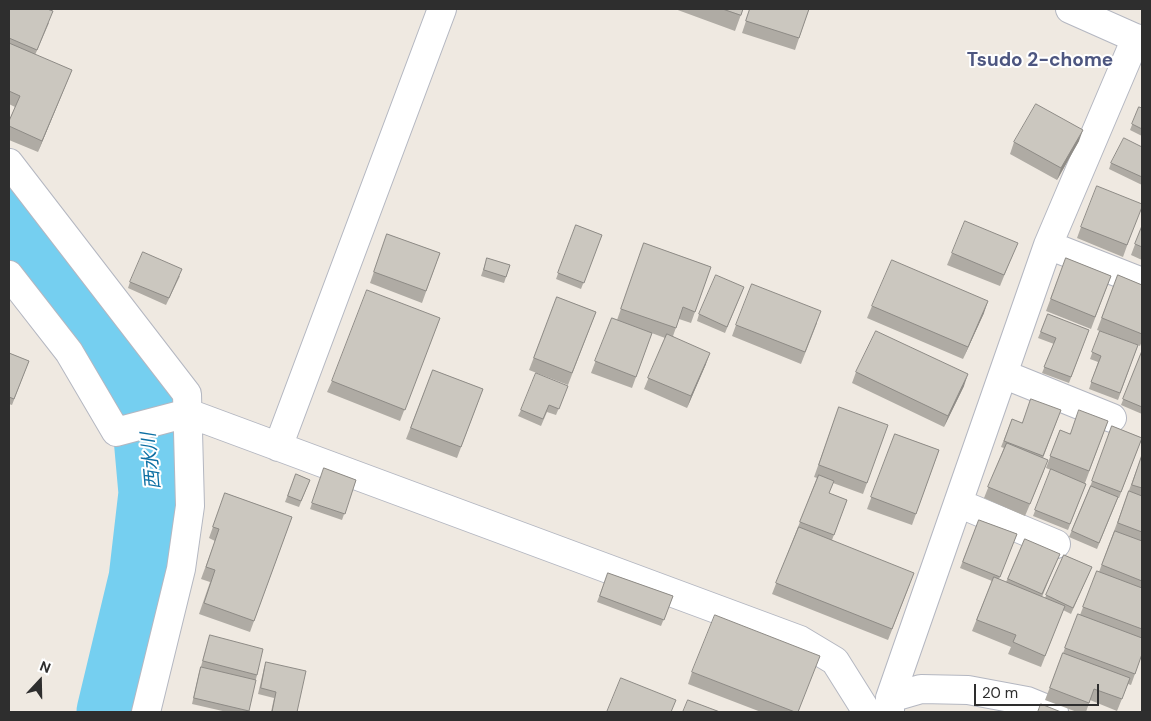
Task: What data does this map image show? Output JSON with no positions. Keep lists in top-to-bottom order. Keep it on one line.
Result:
{"districts":["Tsudo 2-chome"],"water":["西水川"],"scale_bar":"20 m","north":"top"}
